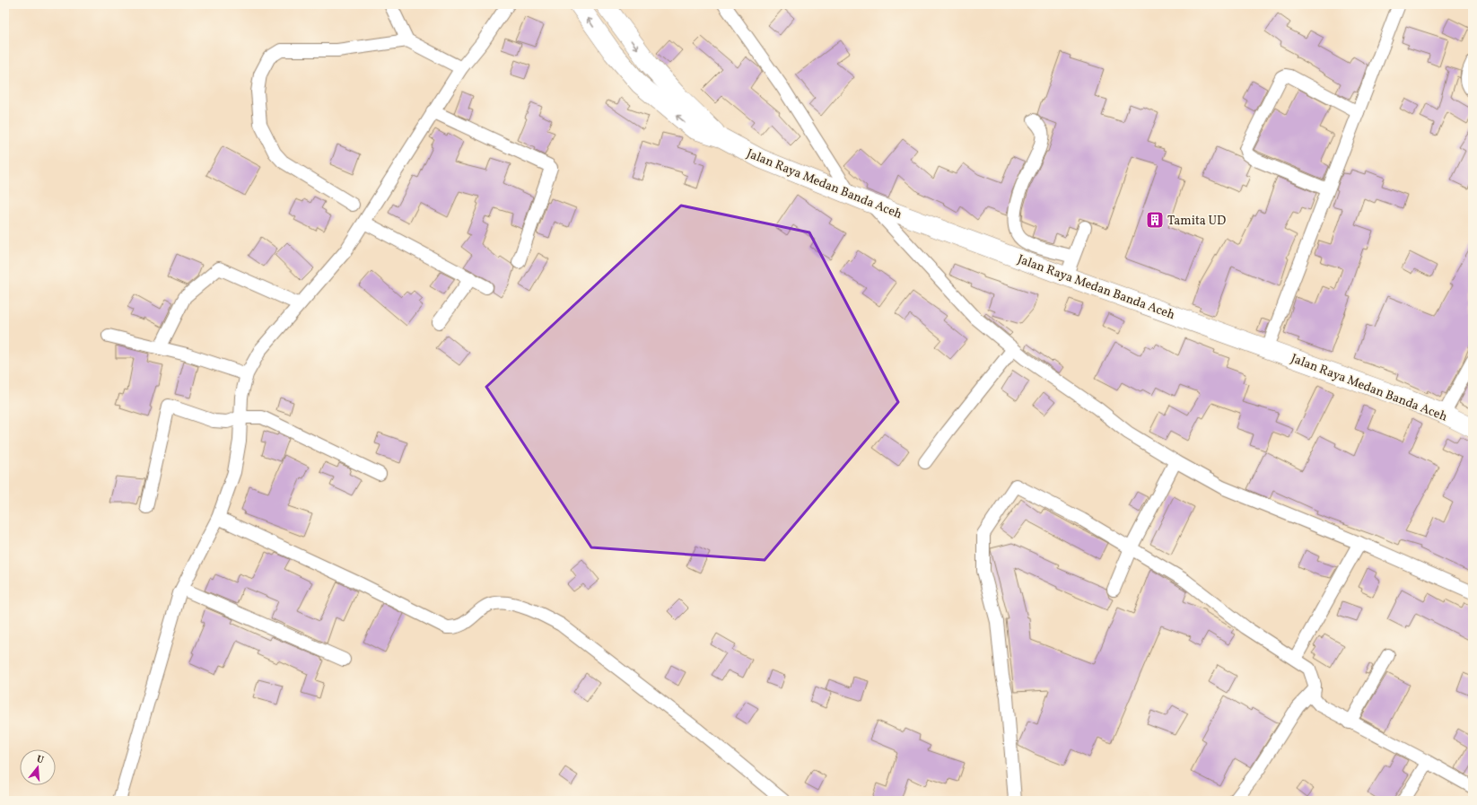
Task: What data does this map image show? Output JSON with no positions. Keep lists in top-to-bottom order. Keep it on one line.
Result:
{"streets":{"highway":["Jalan Raya Medan Banda Aceh"]},"places":{"building":["Tamita UD"]},"north":"top"}
